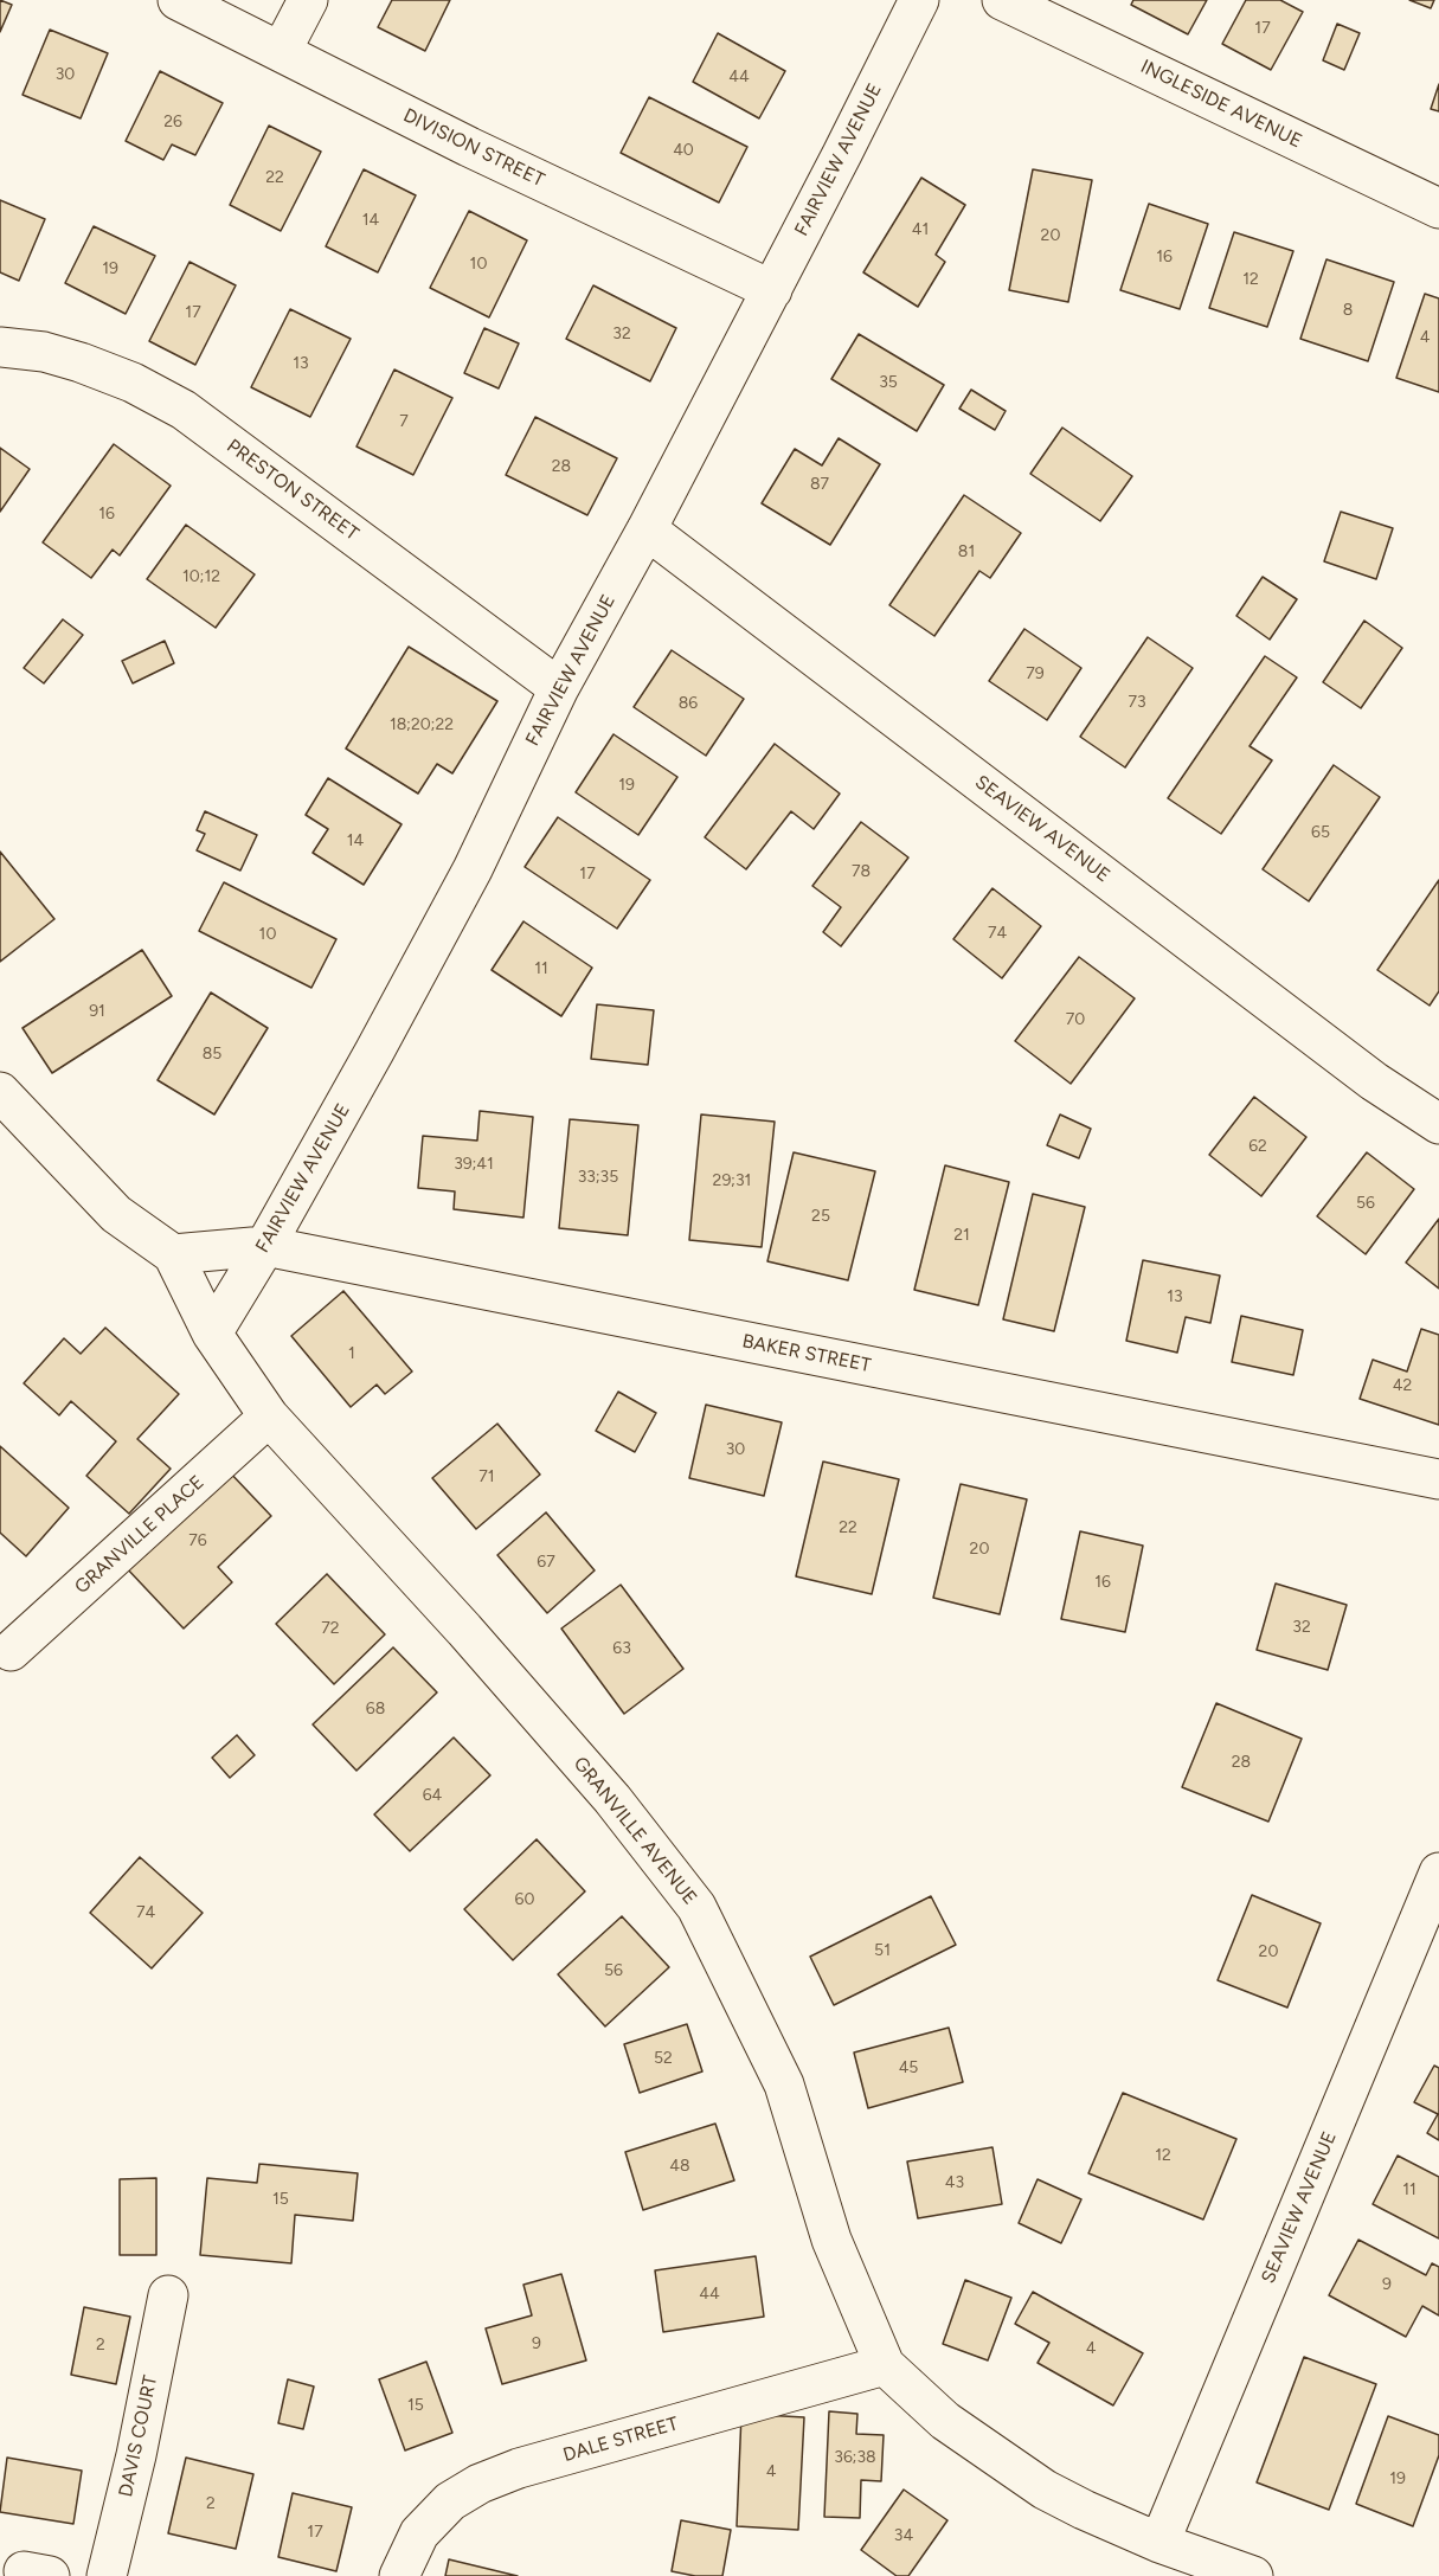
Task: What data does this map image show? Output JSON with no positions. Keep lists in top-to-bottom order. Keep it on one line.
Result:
{"streets":{"street":["INGLESIDE AVENUE","DIVISION STREET","FAIRVIEW AVENUE","PRESTON STREET","SEAVIEW AVENUE","BAKER STREET","GRANVILLE PLACE","GRANVILLE AVENUE","DAVIS COURT","DALE STREET"]},"crossings":[["DIVISION STREET","FAIRVIEW AVENUE"],["FAIRVIEW AVENUE","PRESTON STREET"],["FAIRVIEW AVENUE","SEAVIEW AVENUE"],["FAIRVIEW AVENUE","BAKER STREET"],["FAIRVIEW AVENUE","GRANVILLE AVENUE"],["SEAVIEW AVENUE","GRANVILLE AVENUE"],["BAKER STREET","GRANVILLE AVENUE"],["GRANVILLE PLACE","GRANVILLE AVENUE"],["GRANVILLE AVENUE","DALE STREET"]],"house_numbers":["17","30","44","26","40","22","14","41","20","16","10","19","12","8","17","32","4","13","35","7","28","87","16","81","10;12","79","73","86","18;20;22","19","65","14","78","17","74","10","11","91","70","85","62","39;41","33;35","29;31","56","25","21","13","1","42","30","71","22","76","20","67","16","32","72","63","68","28","64","60","74","51","20","56","52","45","12","48","43","11","15","9","44","9","2","4","15","36;38","4","19","2","17","34"]}
